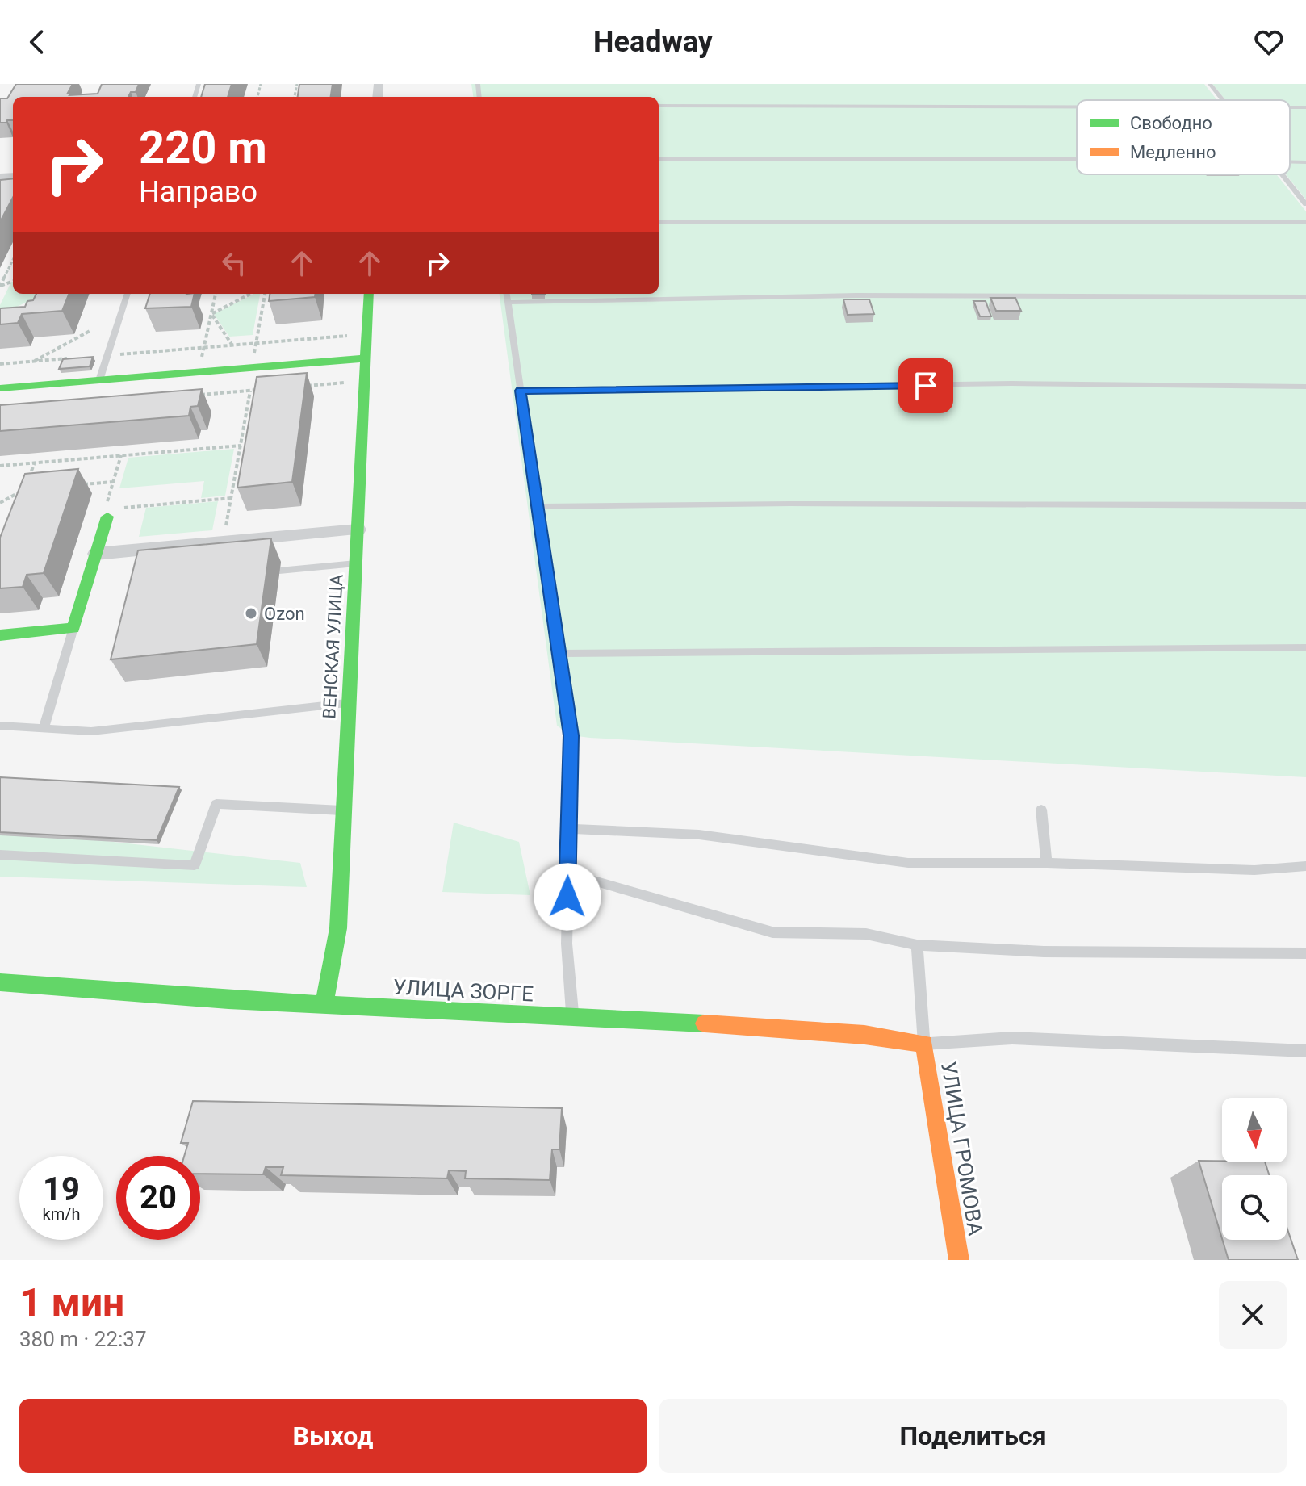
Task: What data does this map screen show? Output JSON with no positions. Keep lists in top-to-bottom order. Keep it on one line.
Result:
{"streets":{"street":["ВЕНСКАЯ УЛИЦА","УЛИЦА ЗОРГЕ","УЛИЦА ГРОМОВА"]},"crossings":[["ВЕНСКАЯ УЛИЦА","УЛИЦА ЗОРГЕ"],["УЛИЦА ЗОРГЕ","УЛИЦА ГРОМОВА"]],"places":["Ozon"],"legend":["Свободно","Медленно"],"north":"bottom","page":{"header":"Headway","turn":["220 m","Направо"],"speed":"19 km/h","limit":"20","heading":["1 мин","380 m · 22:37"],"buttons":["Выход","Поделиться"]}}
